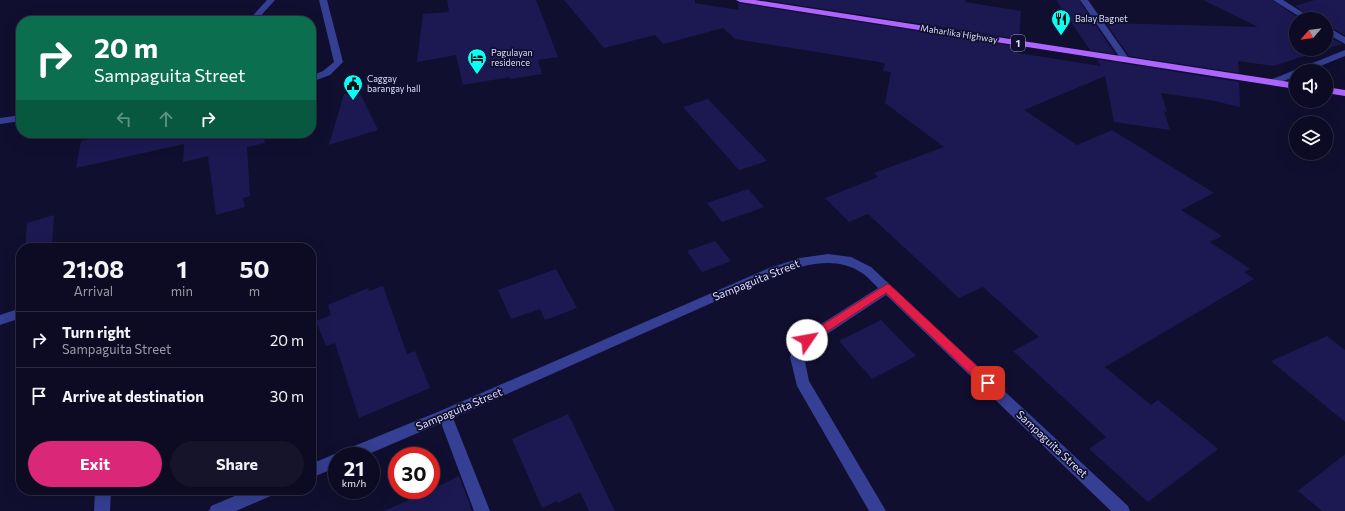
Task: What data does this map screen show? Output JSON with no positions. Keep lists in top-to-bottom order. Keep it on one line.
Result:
{"streets":{"main road":["Maharlika Highway","1"],"street":["Sampaguita Street"]},"places":{"restaurant":["Balay Bagnet"],"hotel":["Pagulayan residence"],"public building":["Caggay barangay hall"]},"north":"bottom left","page":{"turn":["20 m","Sampaguita Street"],"eta":["21:08","Arrival","1","min","50","m"],"list":[{"name":"Turn right","note":"Sampaguita Street","value":"20 m"},{"name":"Arrive at destination","value":"30 m"}],"buttons":["Exit","Share"],"speed":"21 km/h","limit":"30"}}
